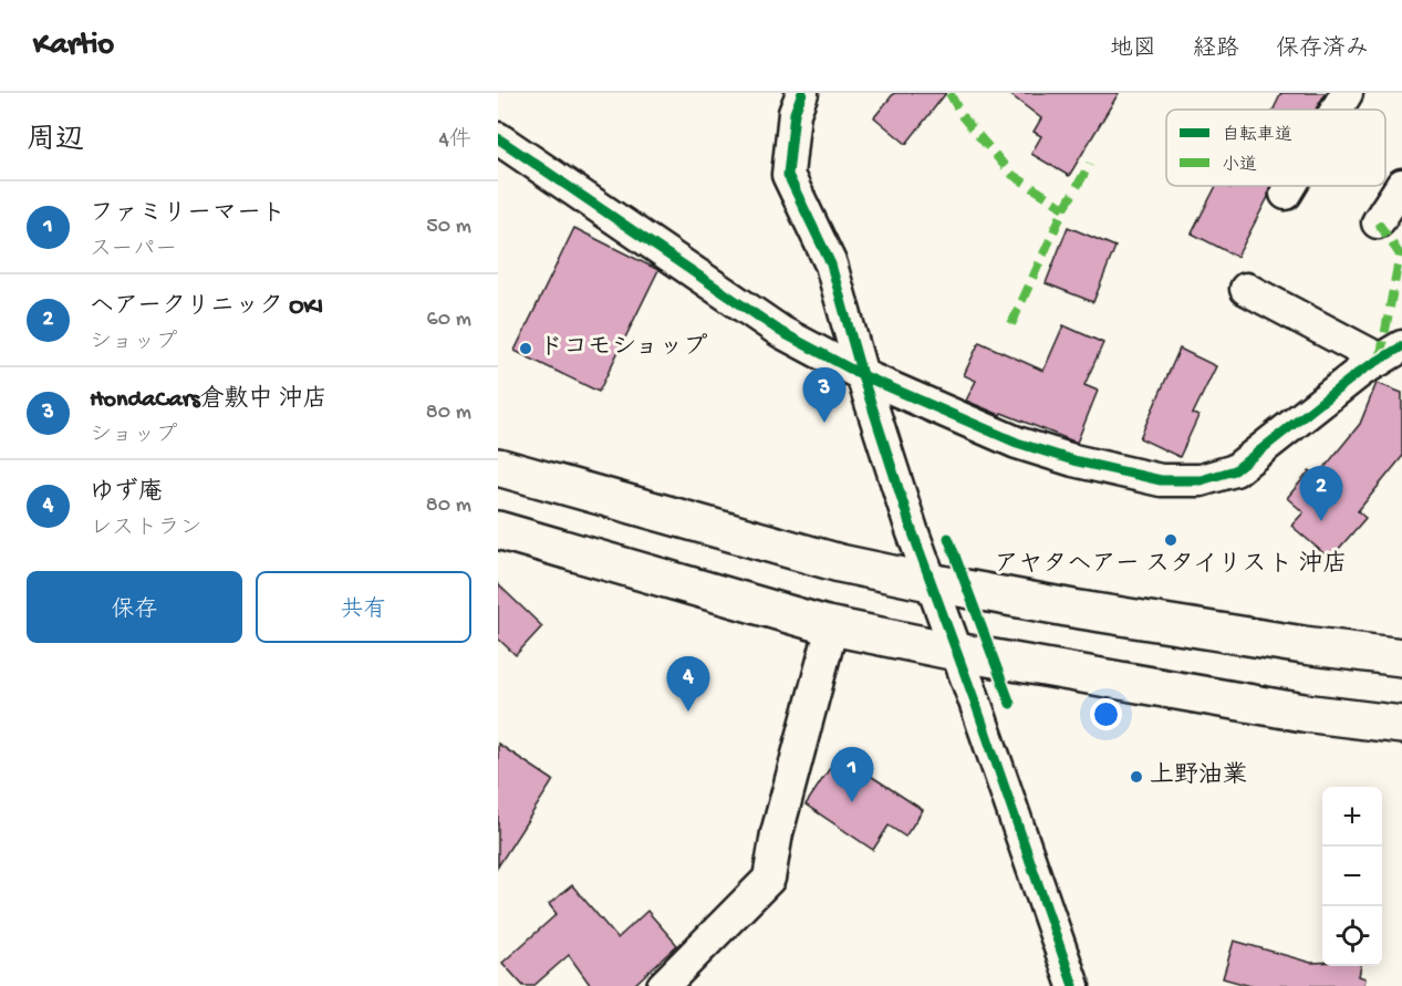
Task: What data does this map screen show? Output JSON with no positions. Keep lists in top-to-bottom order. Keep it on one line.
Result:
{"places":["ドコモショップ","アヤタヘアー スタイリスト 沖店","上野油業"],"legend":["自転車道","小道"],"page":{"header":"Kartio","nav":["地図","経路","保存済み"],"heading":["周辺","4件"],"list":[{"mark":"1","name":"ファミリーマート","note":"スーパー","value":"50 m"},{"mark":"2","name":"ヘアークリニック OKI","note":"ショップ","value":"60 m"},{"mark":"3","name":"HondaCars倉敷中 沖店","note":"ショップ","value":"80 m"},{"mark":"4","name":"ゆず庵","note":"レストラン","value":"80 m"}],"pins":["3","2","4","1"],"buttons":["保存","共有"],"map_buttons":["+","−"]}}
